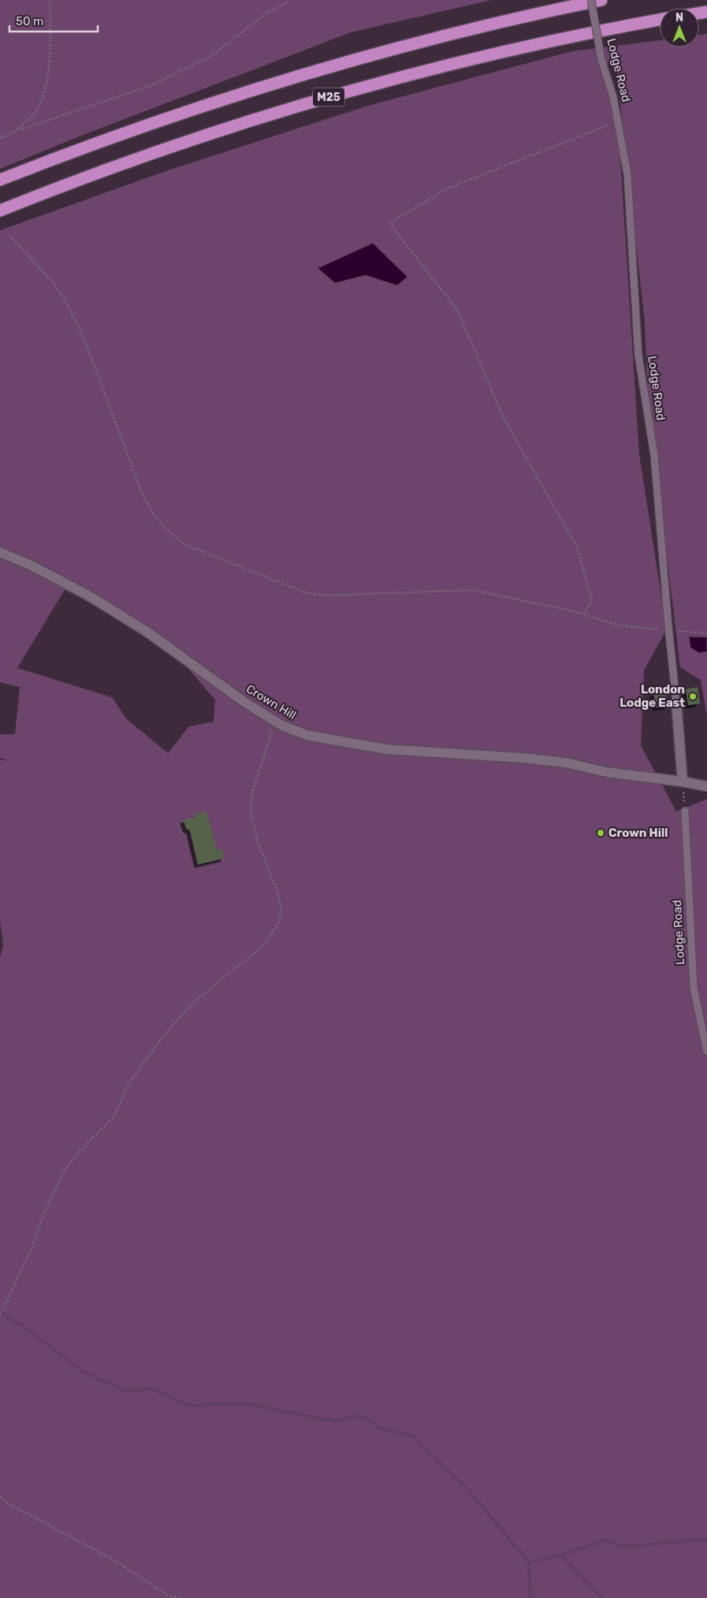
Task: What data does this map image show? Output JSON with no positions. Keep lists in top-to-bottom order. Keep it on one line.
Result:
{"streets":{"highway":["M25"],"street":["Lodge Road","Crown Hill"]},"crossings":[["Lodge Road","Crown Hill"]],"places":["London Lodge East","Crown Hill"],"scale_bar":"50 m","north":"top"}
